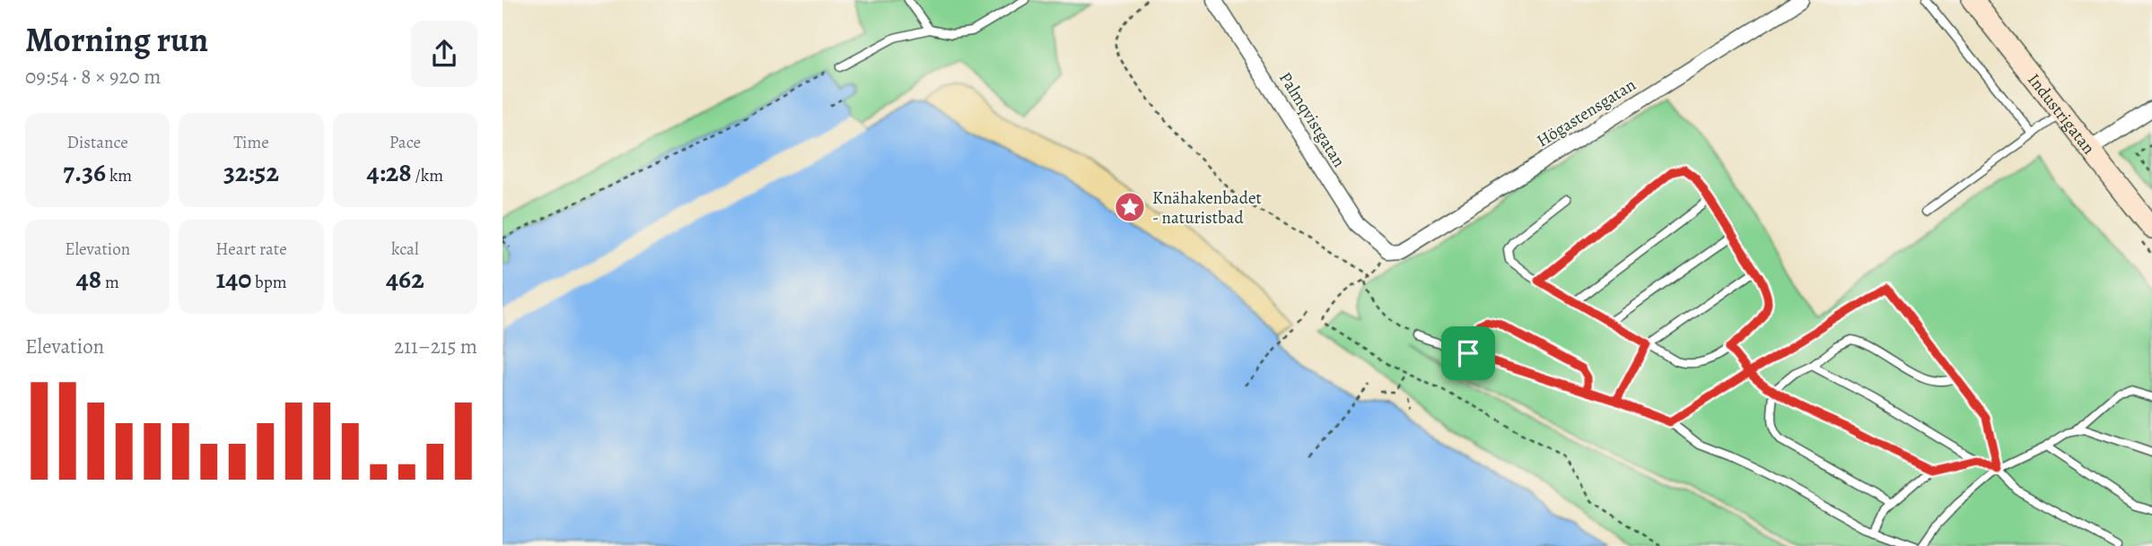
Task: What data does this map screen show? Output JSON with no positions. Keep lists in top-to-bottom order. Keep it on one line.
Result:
{"streets":{"street":["Högastensgatan","Industrigatan","Palmqvistgatan"]},"crossings":[["Högastensgatan","Palmqvistgatan"]],"places":{"place":["Knähakenbadet - naturistbad"]},"page":{"heading":["Morning run","09:54 · 8 × 920 m"],"stats":[["Distance","7.36 km"],["Time","32:52"],["Pace","4:28 /km"],["Elevation","48 m"],["Heart rate","140 bpm"],["kcal","462"]],"chart":["Elevation","211–215 m"]}}
